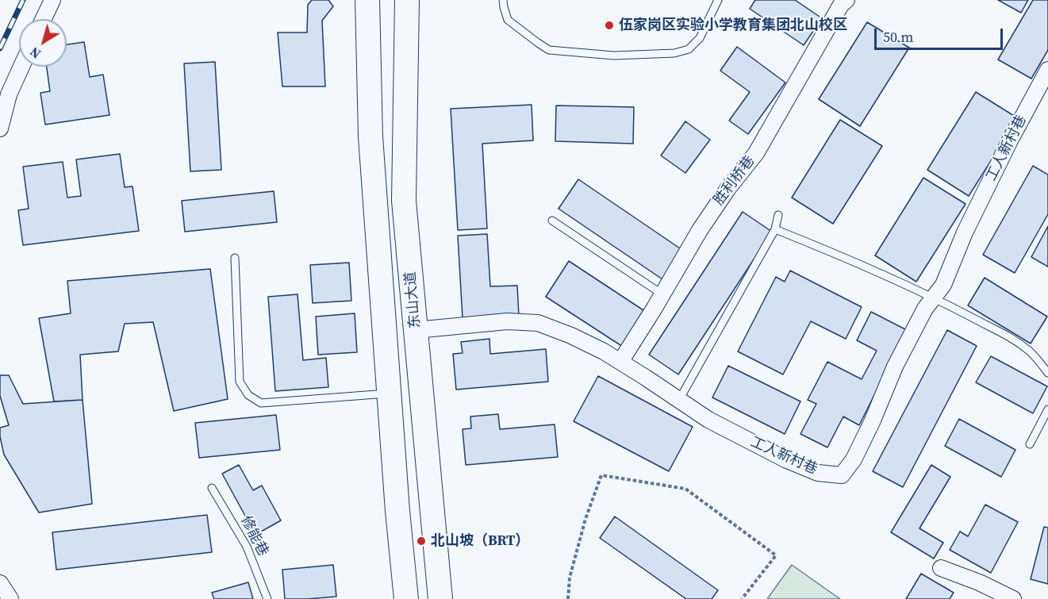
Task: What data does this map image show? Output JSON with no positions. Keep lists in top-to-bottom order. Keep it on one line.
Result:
{"streets":{"main road":["东山大道"],"street":["工人新村巷","胜利桥巷"],"lane":["修能巷"]},"crossings":[["工人新村巷","胜利桥巷"],["工人新村巷","东山大道"]],"places":["伍家岗区实验小学教育集团北山校区","北山坡（BRT）"],"scale_bar":"50 m","north":"bottom left"}
